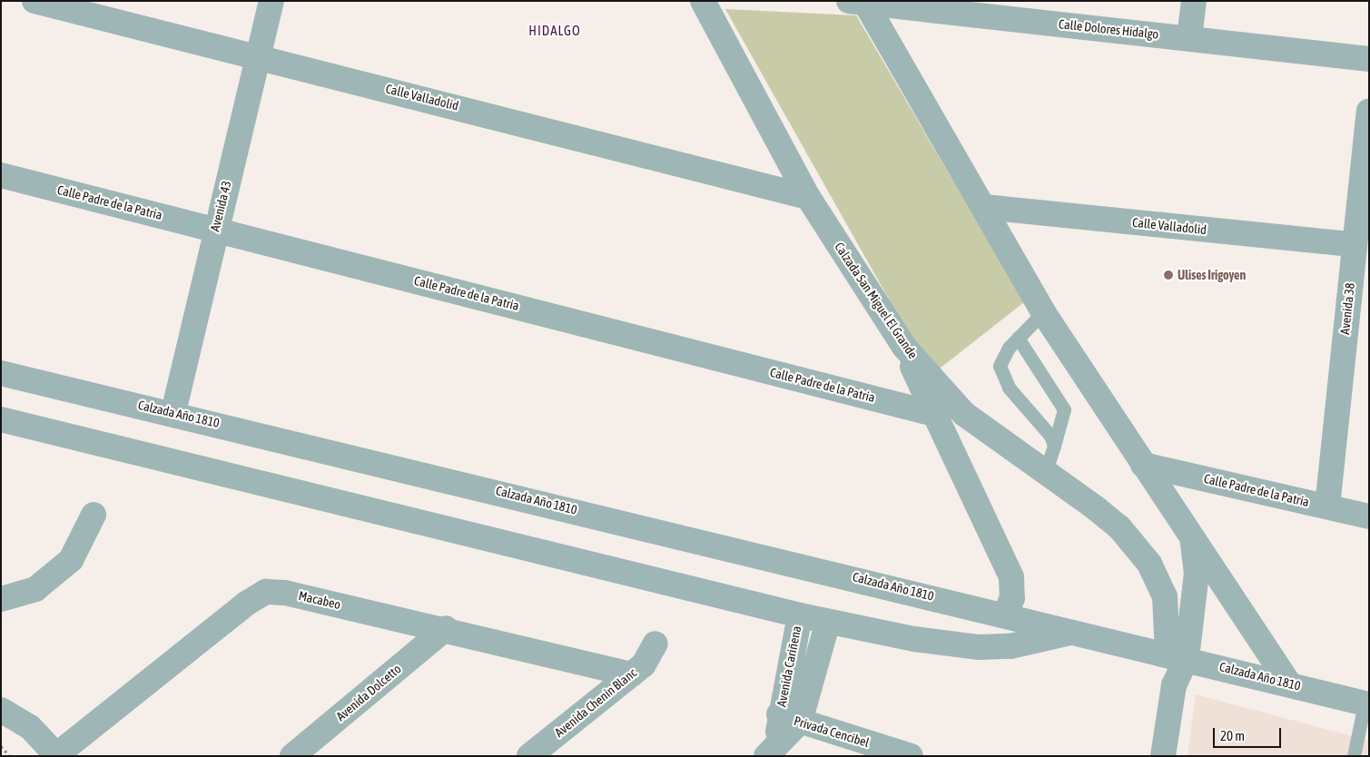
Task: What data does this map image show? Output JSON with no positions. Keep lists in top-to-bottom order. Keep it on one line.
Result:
{"streets":{"street":["Calle Dolores Hidalgo","Calle Valladolid","Calle Padre de la Patria","Avenida 43","Calzada San Miguel El Grande","Avenida 38","Calzada Año 1810","Macabeo","Avenida Cariñena","Avenida Dolcetto","Avenida Chenin Blanc","Privada Cencibel"]},"crossings":[["Calle Dolores Hidalgo","Calzada San Miguel El Grande"],["Calle Valladolid","Avenida 43"],["Calle Valladolid","Calzada San Miguel El Grande"],["Calle Valladolid","Avenida 38"],["Calle Padre de la Patria","Avenida 43"],["Calle Padre de la Patria","Calzada San Miguel El Grande"],["Calle Padre de la Patria","Avenida 38"],["Avenida 43","Calzada Año 1810"],["Calzada San Miguel El Grande","Calzada Año 1810"],["Calzada Año 1810","Avenida Cariñena"],["Macabeo","Avenida Dolcetto"],["Macabeo","Avenida Chenin Blanc"],["Avenida Cariñena","Privada Cencibel"]],"districts":["HIDALGO"],"places":["Ulises Irigoyen"],"scale_bar":"20 m"}
